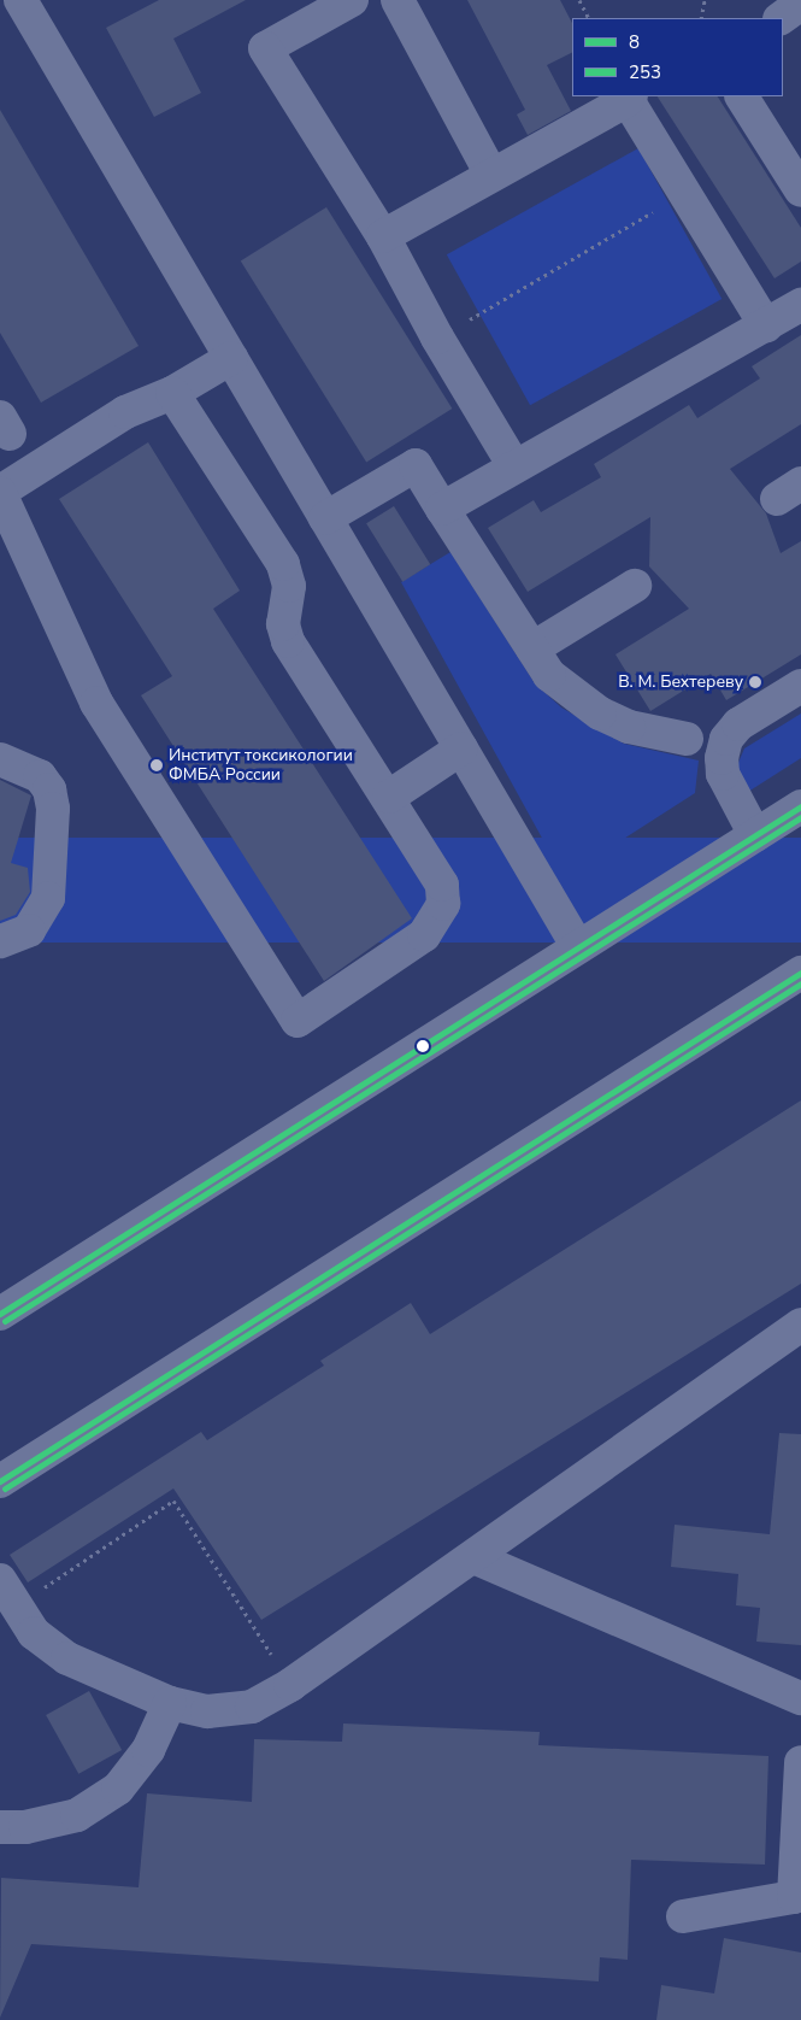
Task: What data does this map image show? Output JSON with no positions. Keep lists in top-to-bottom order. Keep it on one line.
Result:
{"places":["В. М. Бехтереву","Институт токсикологии ФМБА России"],"lines":["transit line 8","transit line 253"],"legend":["8","253"]}
